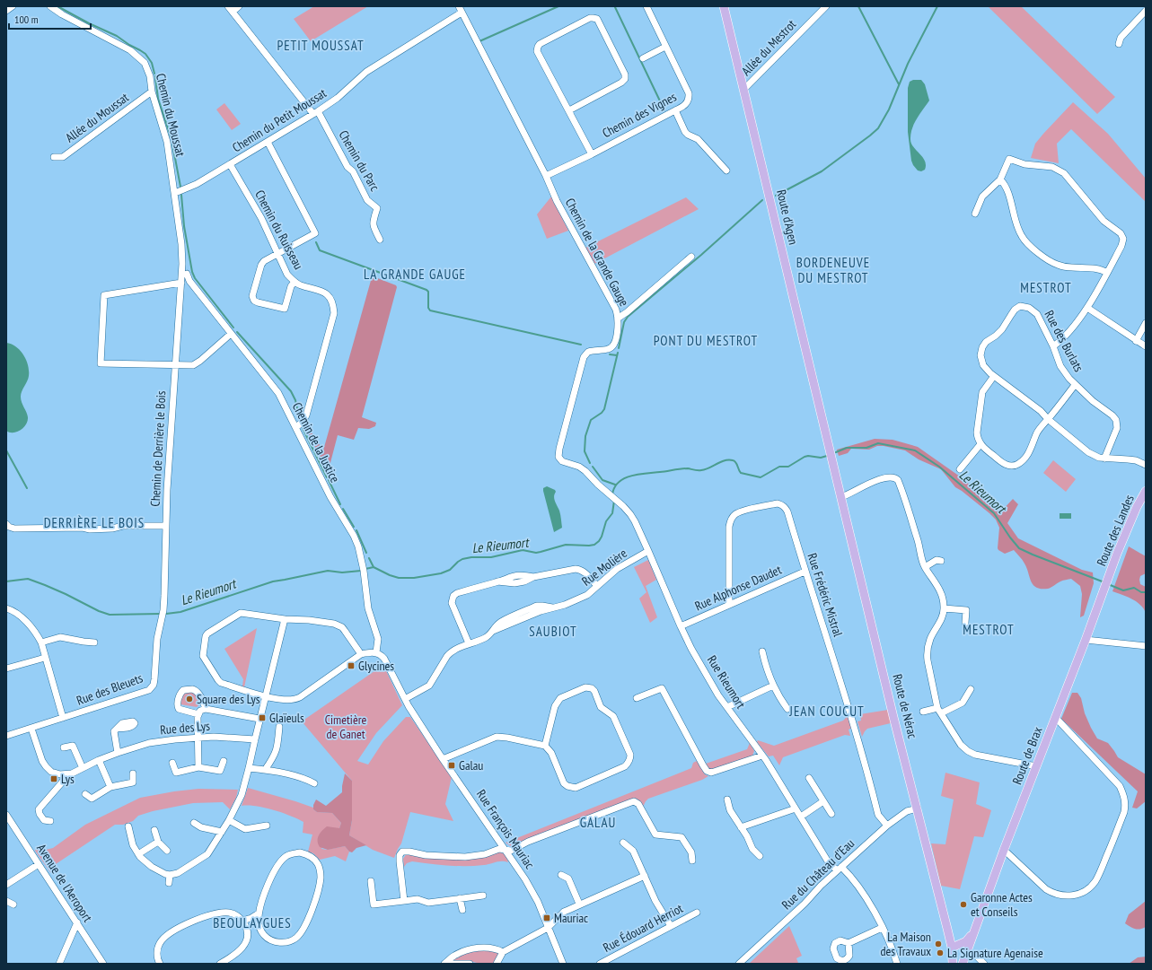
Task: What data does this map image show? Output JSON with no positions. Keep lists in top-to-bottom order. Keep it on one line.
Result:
{"streets":{"main road":["Route d'Agen","Route des Landes","Route de Nérac","Route de Brax"],"street":["Allée du Mestrot","Chemin du Moussat","Chemin des Vignes","Allée du Moussat","Chemin du Petit Moussat","Chemin du Parc","Chemin du Ruisseau","Chemin de la Grande Gauge","Rue des Burlats","Chemin de la Justice","Chemin de Derrière le Bois","Rue Molière","Rue Alphonse Daudet","Rue Frédéric Mistral","Rue Rieumort","Rue des Bleuets","Rue des Lys","Rue François Mauriac","Rue du Château d'Eau","Avenue de l'Aeroport","Rue Édouard Herriot"]},"crossings":[["Allée du Mestrot","Route d'Agen"],["Chemin du Moussat","Allée du Moussat"],["Chemin du Moussat","Chemin du Petit Moussat"],["Chemin du Moussat","Chemin de Derrière le Bois"],["Chemin des Vignes","Chemin de la Grande Gauge"],["Chemin du Petit Moussat","Chemin du Parc"],["Chemin du Petit Moussat","Chemin du Ruisseau"],["Chemin du Petit Moussat","Chemin de la Grande Gauge"],["Route d'Agen","Route de Nérac"],["Chemin du Ruisseau","Chemin de la Justice"],["Chemin de la Grande Gauge","Rue Rieumort"],["Chemin de la Justice","Rue François Mauriac"],["Chemin de Derrière le Bois","Rue des Bleuets"],["Route des Landes","Route de Brax"],["Rue Molière","Rue Rieumort"],["Rue Molière","Rue François Mauriac"],["Rue Alphonse Daudet","Rue Frédéric Mistral"],["Rue Alphonse Daudet","Rue Rieumort"],["Rue Frédéric Mistral","Rue du Château d'Eau"],["Rue Rieumort","Rue du Château d'Eau"],["Route de Nérac","Route de Brax"],["Route de Nérac","Rue du Château d'Eau"]],"districts":["PETIT MOUSSAT","BORDENEUVE DU MESTROT","LA GRANDE GAUGE","MESTROT","PONT DU MESTROT","DERRIÈRE LE BOIS","MESTROT","SAUBIOT","JEAN COUCUT","GALAU","BEOULAYGUES"],"water":["Le Rieumort"],"parks":["Cimetière de Ganet"],"places":{"transit":["Glycines","Glaïeuls","Galau","Lys","Mauriac"],"other":["Square des Lys","Garonne Actes et Conseils","La Maison des Travaux","La Signature Agenaise"]},"scale_bar":"100 m"}
